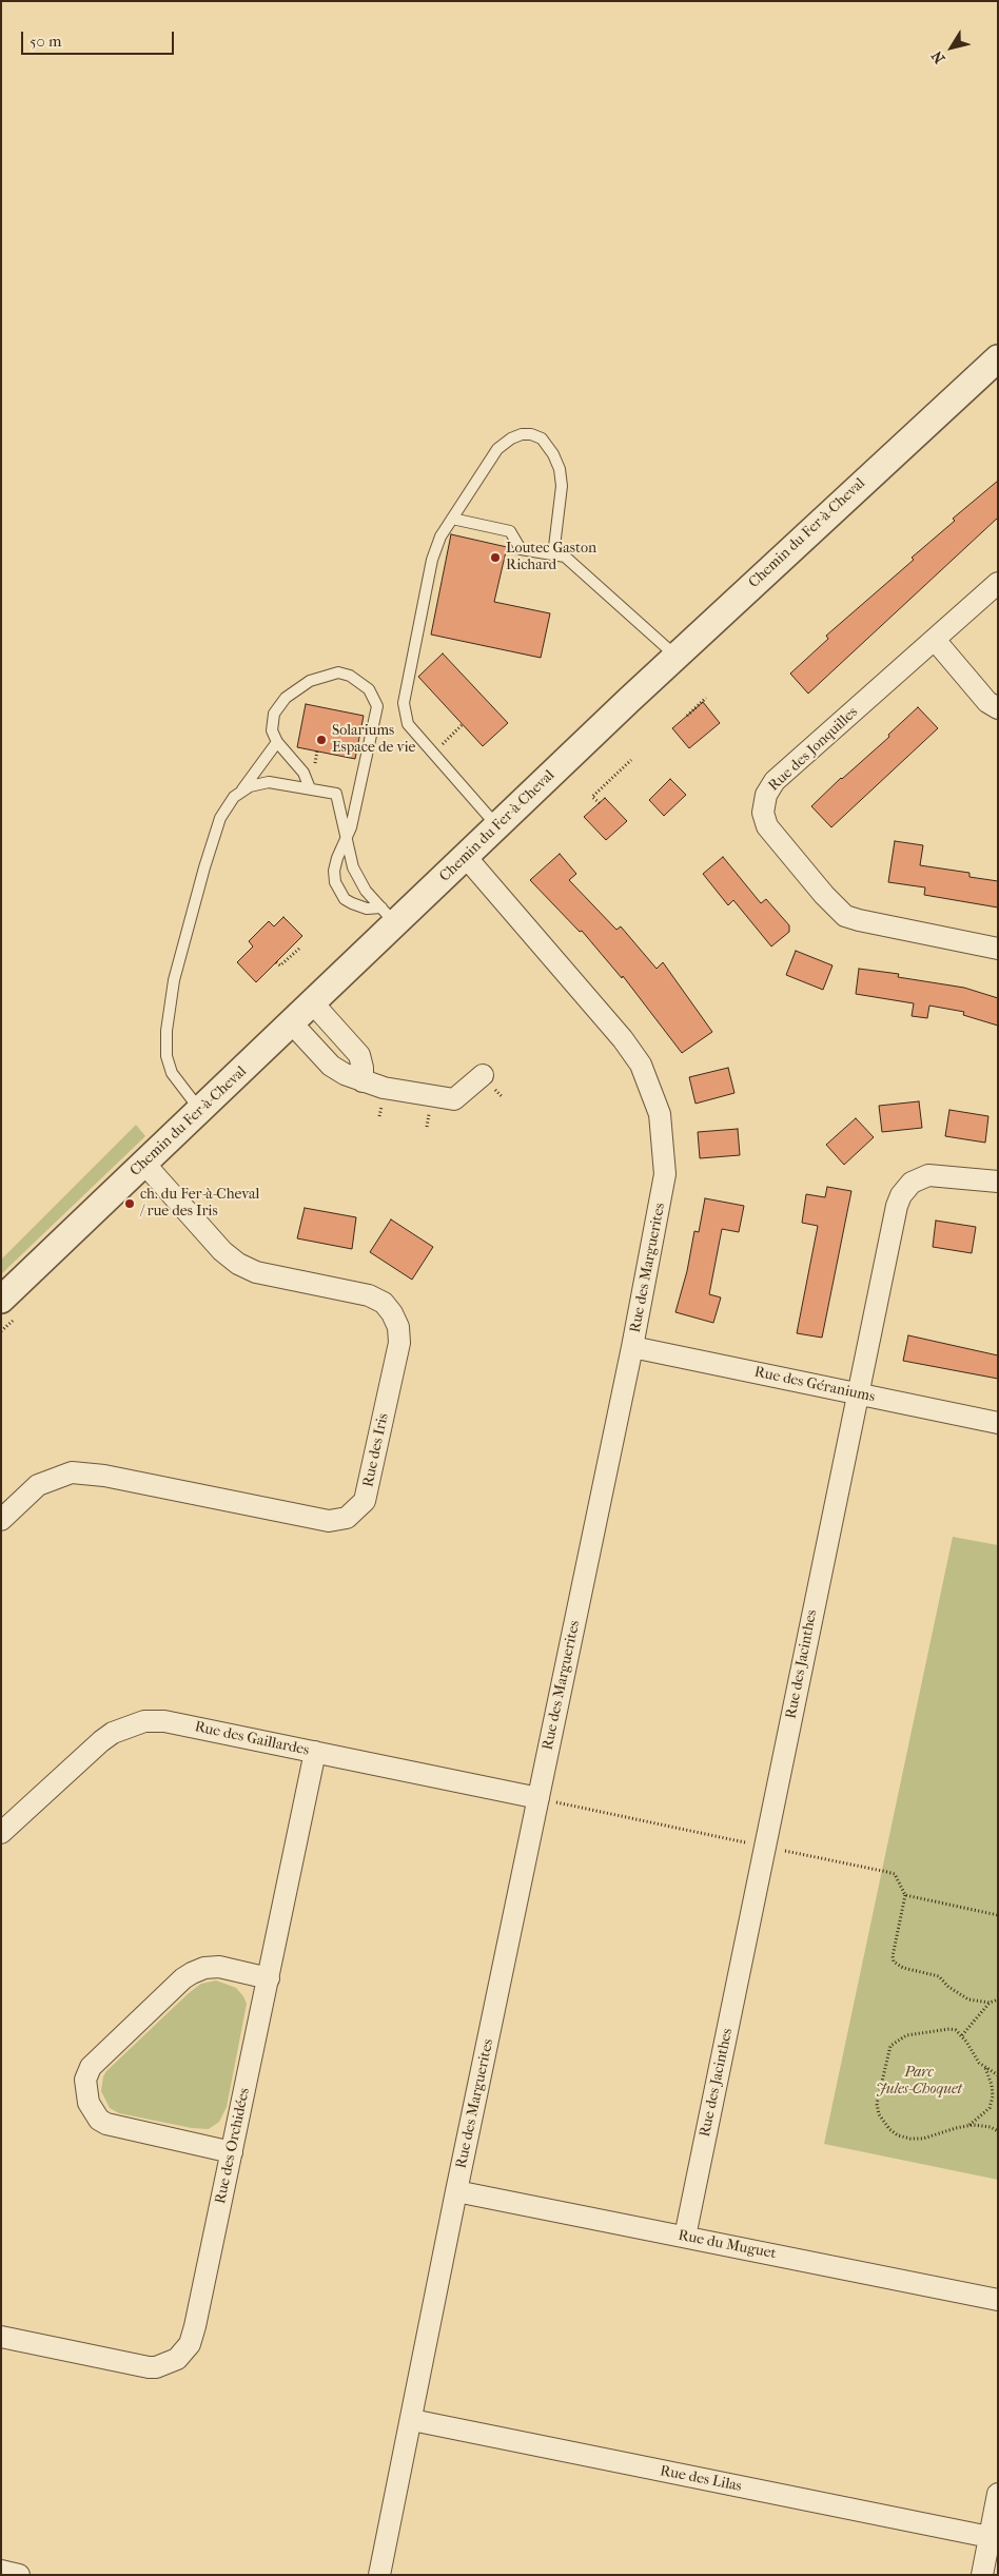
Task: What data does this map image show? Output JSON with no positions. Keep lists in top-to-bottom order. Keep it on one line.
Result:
{"streets":{"street":["Chemin du Fer-à-Cheval","Rue des Jonquilles","Rue des Marguerites","Rue des Géraniums","Rue des Iris","Rue des Jacinthes","Rue des Gaillardes","Rue des Orchidées","Rue du Muguet","Rue des Lilas"]},"crossings":[["Chemin du Fer-à-Cheval","Rue des Marguerites"],["Chemin du Fer-à-Cheval","Rue des Iris"],["Rue des Marguerites","Rue des Géraniums"],["Rue des Marguerites","Rue des Gaillardes"],["Rue des Marguerites","Rue du Muguet"],["Rue des Marguerites","Rue des Lilas"],["Rue des Géraniums","Rue des Jacinthes"],["Rue des Jacinthes","Rue du Muguet"],["Rue des Gaillardes","Rue des Orchidées"]],"parks":["Parc Jules-Choquet"],"places":["Loutec Gaston Richard","Solariums Espace de vie","ch. du Fer-à-Cheval / rue des Iris"],"scale_bar":"50 m","north":"bottom left"}
